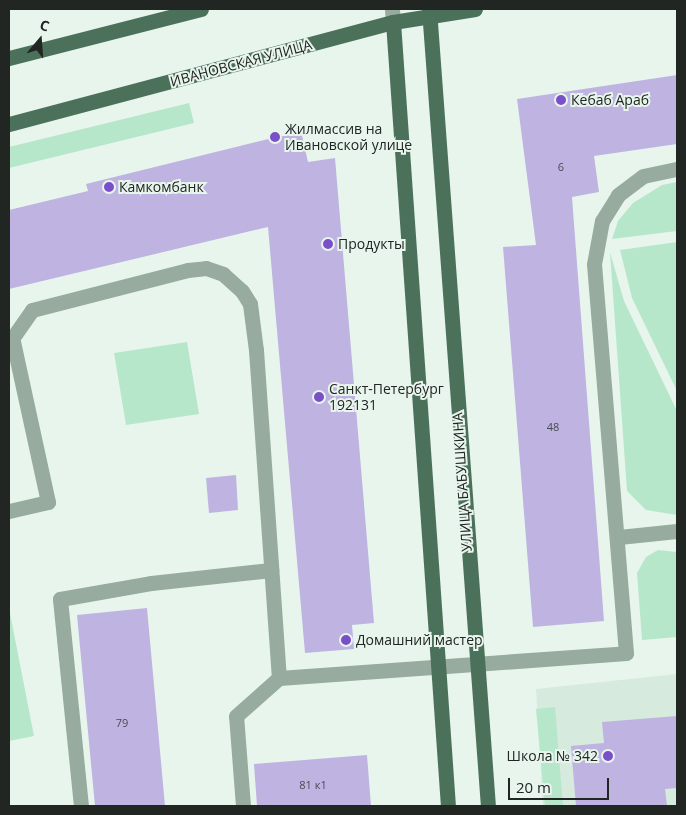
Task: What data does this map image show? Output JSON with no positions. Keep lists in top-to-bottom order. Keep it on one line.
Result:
{"streets":{"main road":["ИВАНОВСКАЯ УЛИЦА","УЛИЦА БАБУШКИНА"]},"crossings":[["ИВАНОВСКАЯ УЛИЦА","УЛИЦА БАБУШКИНА"]],"places":["Кебаб Араб","Жилмассив на Ивановской улице","Камкомбанк","Продукты","Санкт-Петербург 192131","Домашний мастер","Школа № 342"],"house_numbers":["6","48","79","81 к1"],"scale_bar":"20 m","north":"top"}
